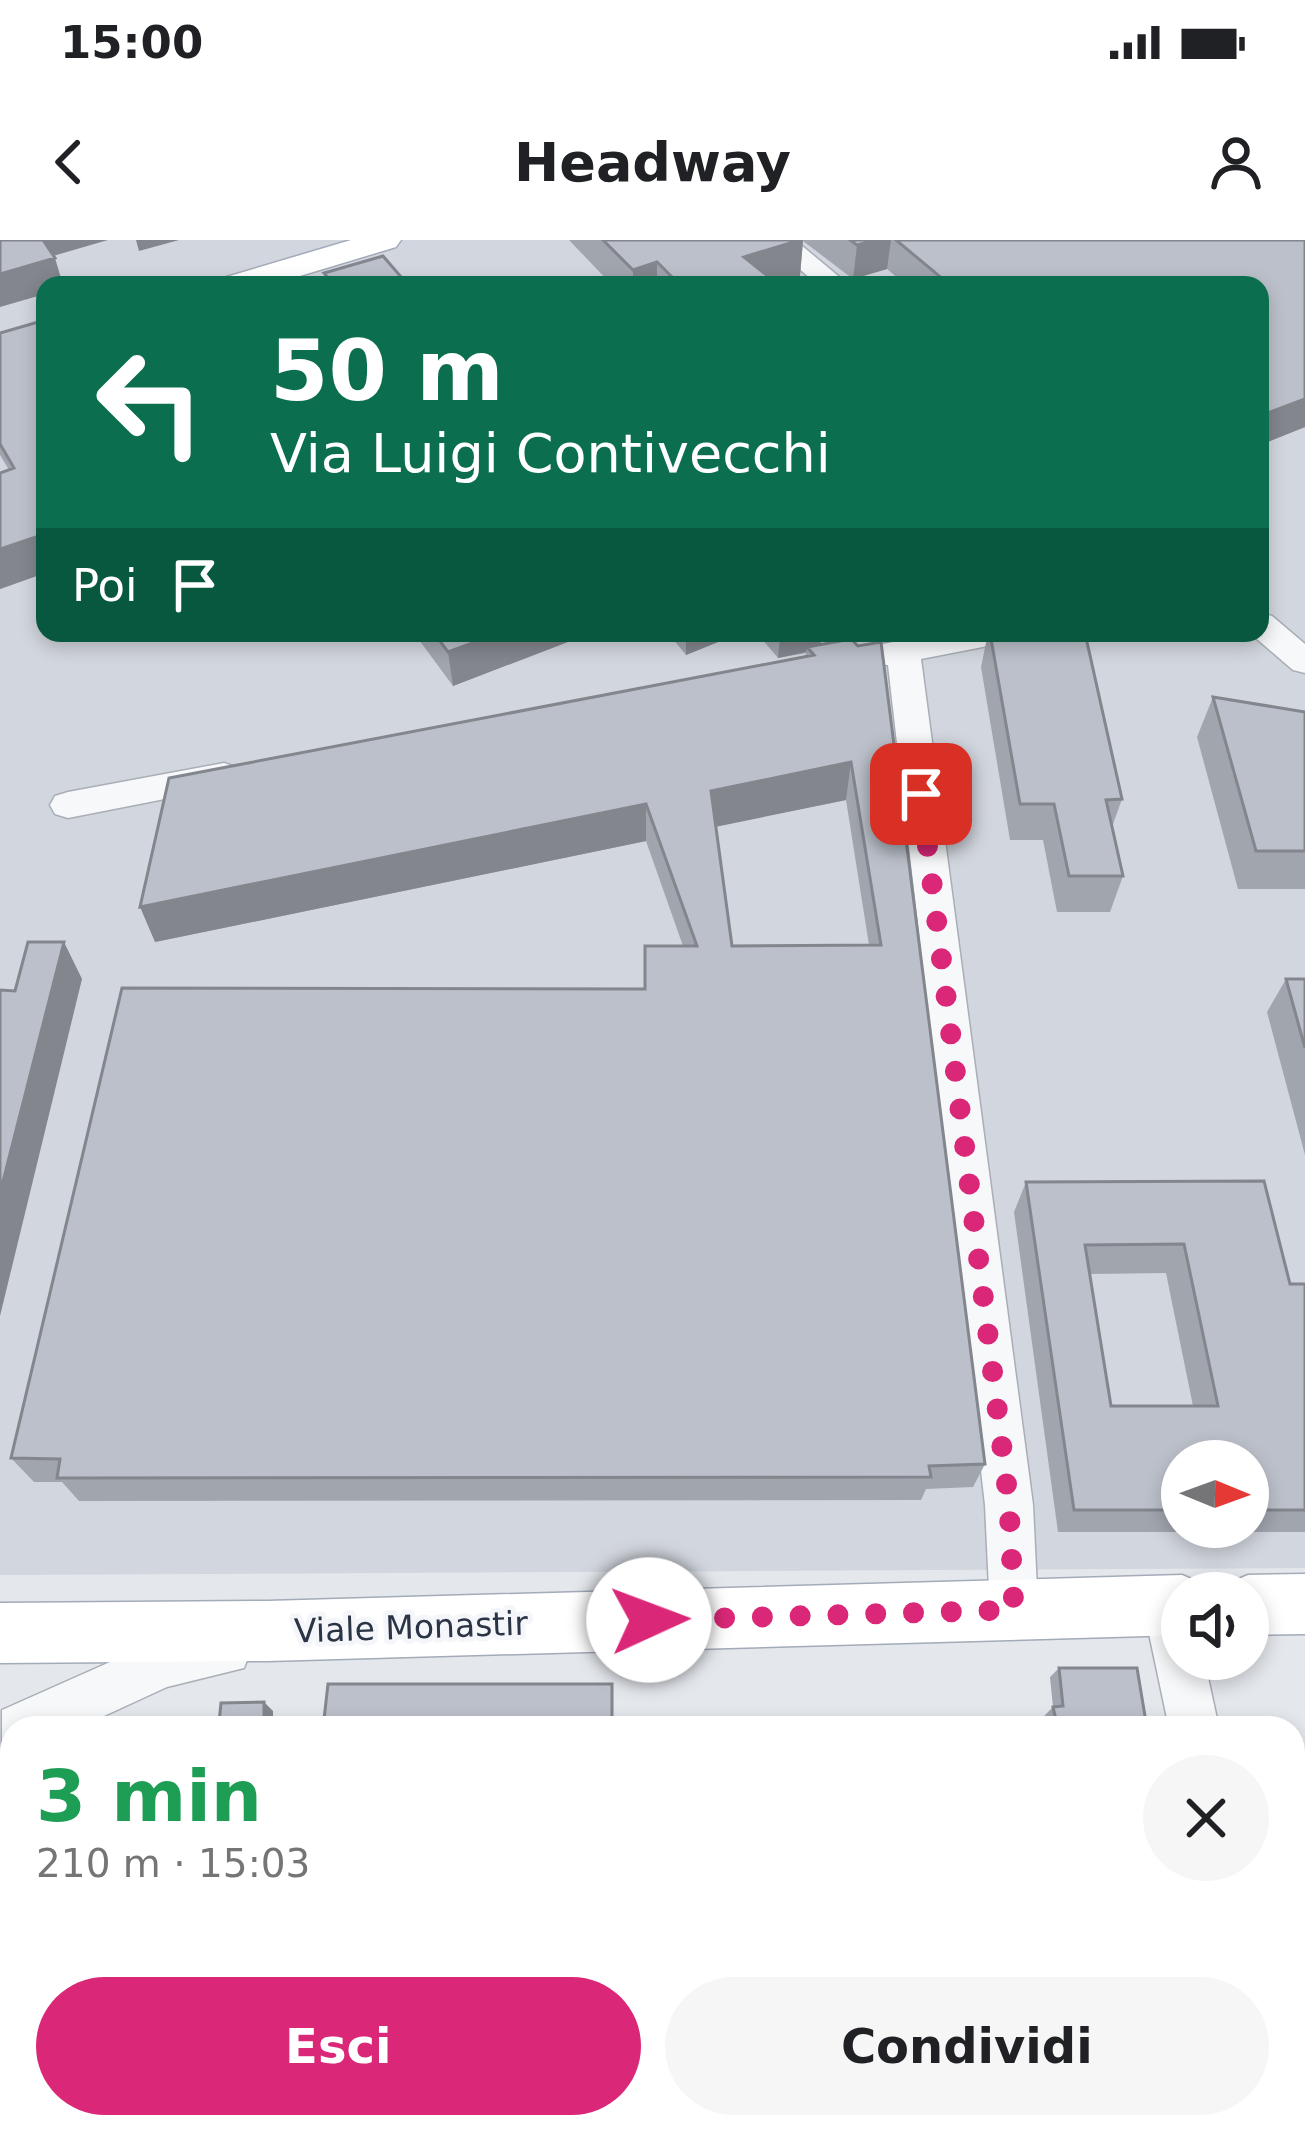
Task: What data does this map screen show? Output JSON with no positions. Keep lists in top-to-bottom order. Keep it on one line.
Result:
{"streets":{"main road":["Viale Monastir"]},"north":"right","page":{"status":"15:00","header":"Headway","turn":["50 m","Via Luigi Contivecchi"],"then":"Poi","heading":["3 min","210 m · 15:03"],"buttons":["Esci","Condividi"]}}
